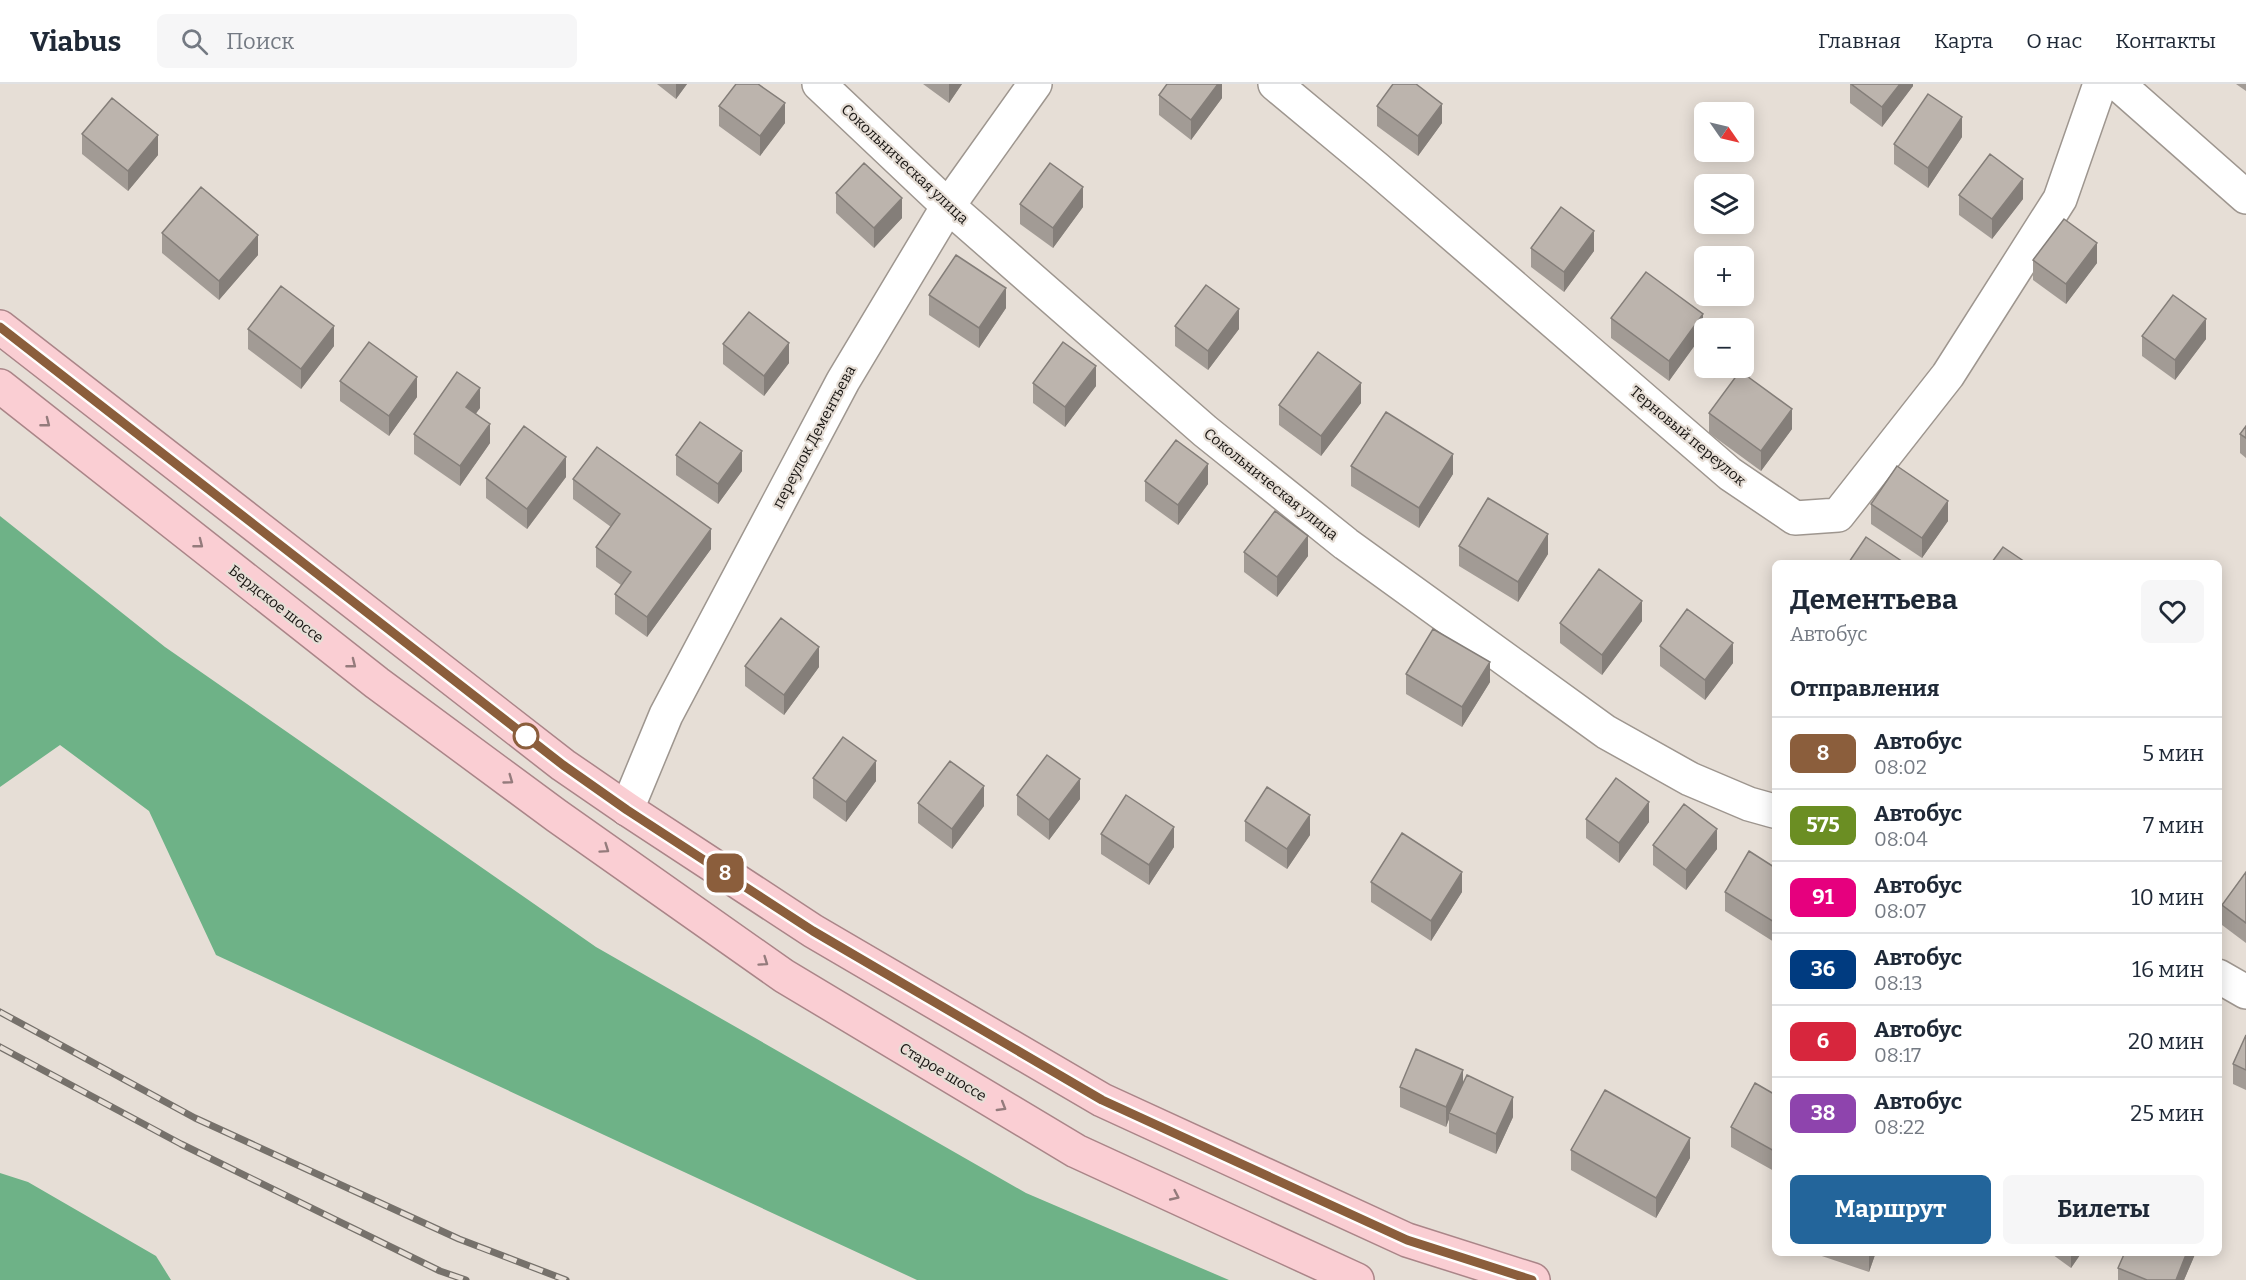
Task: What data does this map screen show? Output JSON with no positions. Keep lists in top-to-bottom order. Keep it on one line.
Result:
{"streets":{"highway":["Бердское шоссе","Старое шоссе"],"street":["Сокольническая улица","Терновый переулок","переулок Дементьева"]},"crossings":[["Сокольническая улица","переулок Дементьева"],["Бердское шоссе","Старое шоссе"]],"lines":["bus line 8"],"north":"bottom right","page":{"header":"Viabus","search":"Поиск","nav":["Главная","Карта","О нас","Контакты"],"on_map":"8","map_buttons":["+","−"],"heading":[["Дементьева","Автобус"],"Отправления"],"list":[{"mark":"8","name":"Автобус","note":"08:02","value":"5 мин"},{"mark":"575","name":"Автобус","note":"08:04","value":"7 мин"},{"mark":"91","name":"Автобус","note":"08:07","value":"10 мин"},{"mark":"36","name":"Автобус","note":"08:13","value":"16 мин"},{"mark":"6","name":"Автобус","note":"08:17","value":"20 мин"},{"mark":"38","name":"Автобус","note":"08:22","value":"25 мин"}],"buttons":["Маршрут","Билеты"]}}
